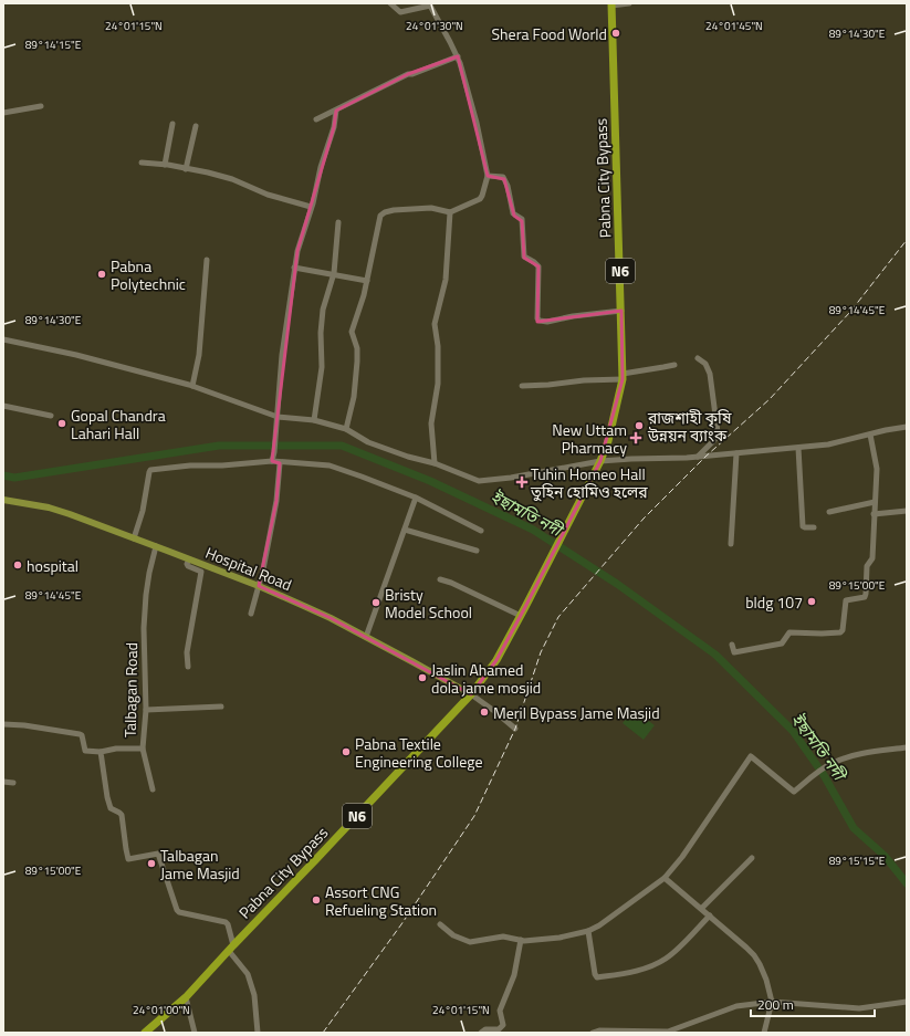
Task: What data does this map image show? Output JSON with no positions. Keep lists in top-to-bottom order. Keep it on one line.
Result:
{"streets":{"highway":["Pabna City Bypass","N6"],"main road":["Hospital Road"],"street":["Talbagan Road"]},"crossings":[["Pabna City Bypass","Hospital Road"],["Hospital Road","Talbagan Road"]],"water":["ইছামতি নদী"],"places":{"other":["Shera Food World","Pabna Polytechnic","Gopal Chandra Lahari Hall","রাজশাহী কৃষি উন্নয়ন ব্যাংক","hospital","bldg 107","Bristy Model School","Jaslin Ahamed dola jame mosjid","Meril Bypass Jame Masjid","Pabna Textile Engineering College","Talbagan Jame Masjid","Assort CNG Refueling Station"],"health":["New Uttam Pharmacy","Tuhin Homeo Hall তুহিন হোমিও হলের"]},"scale_bar":"200 m","coordinates":["24°01'15\"N","24°01'30\"N","24°01'45\"N","89°14'30\"E","89°14'15\"E","89°14'45\"E","89°15'00\"E","89°15'15\"E","24°01'00\"N"]}
